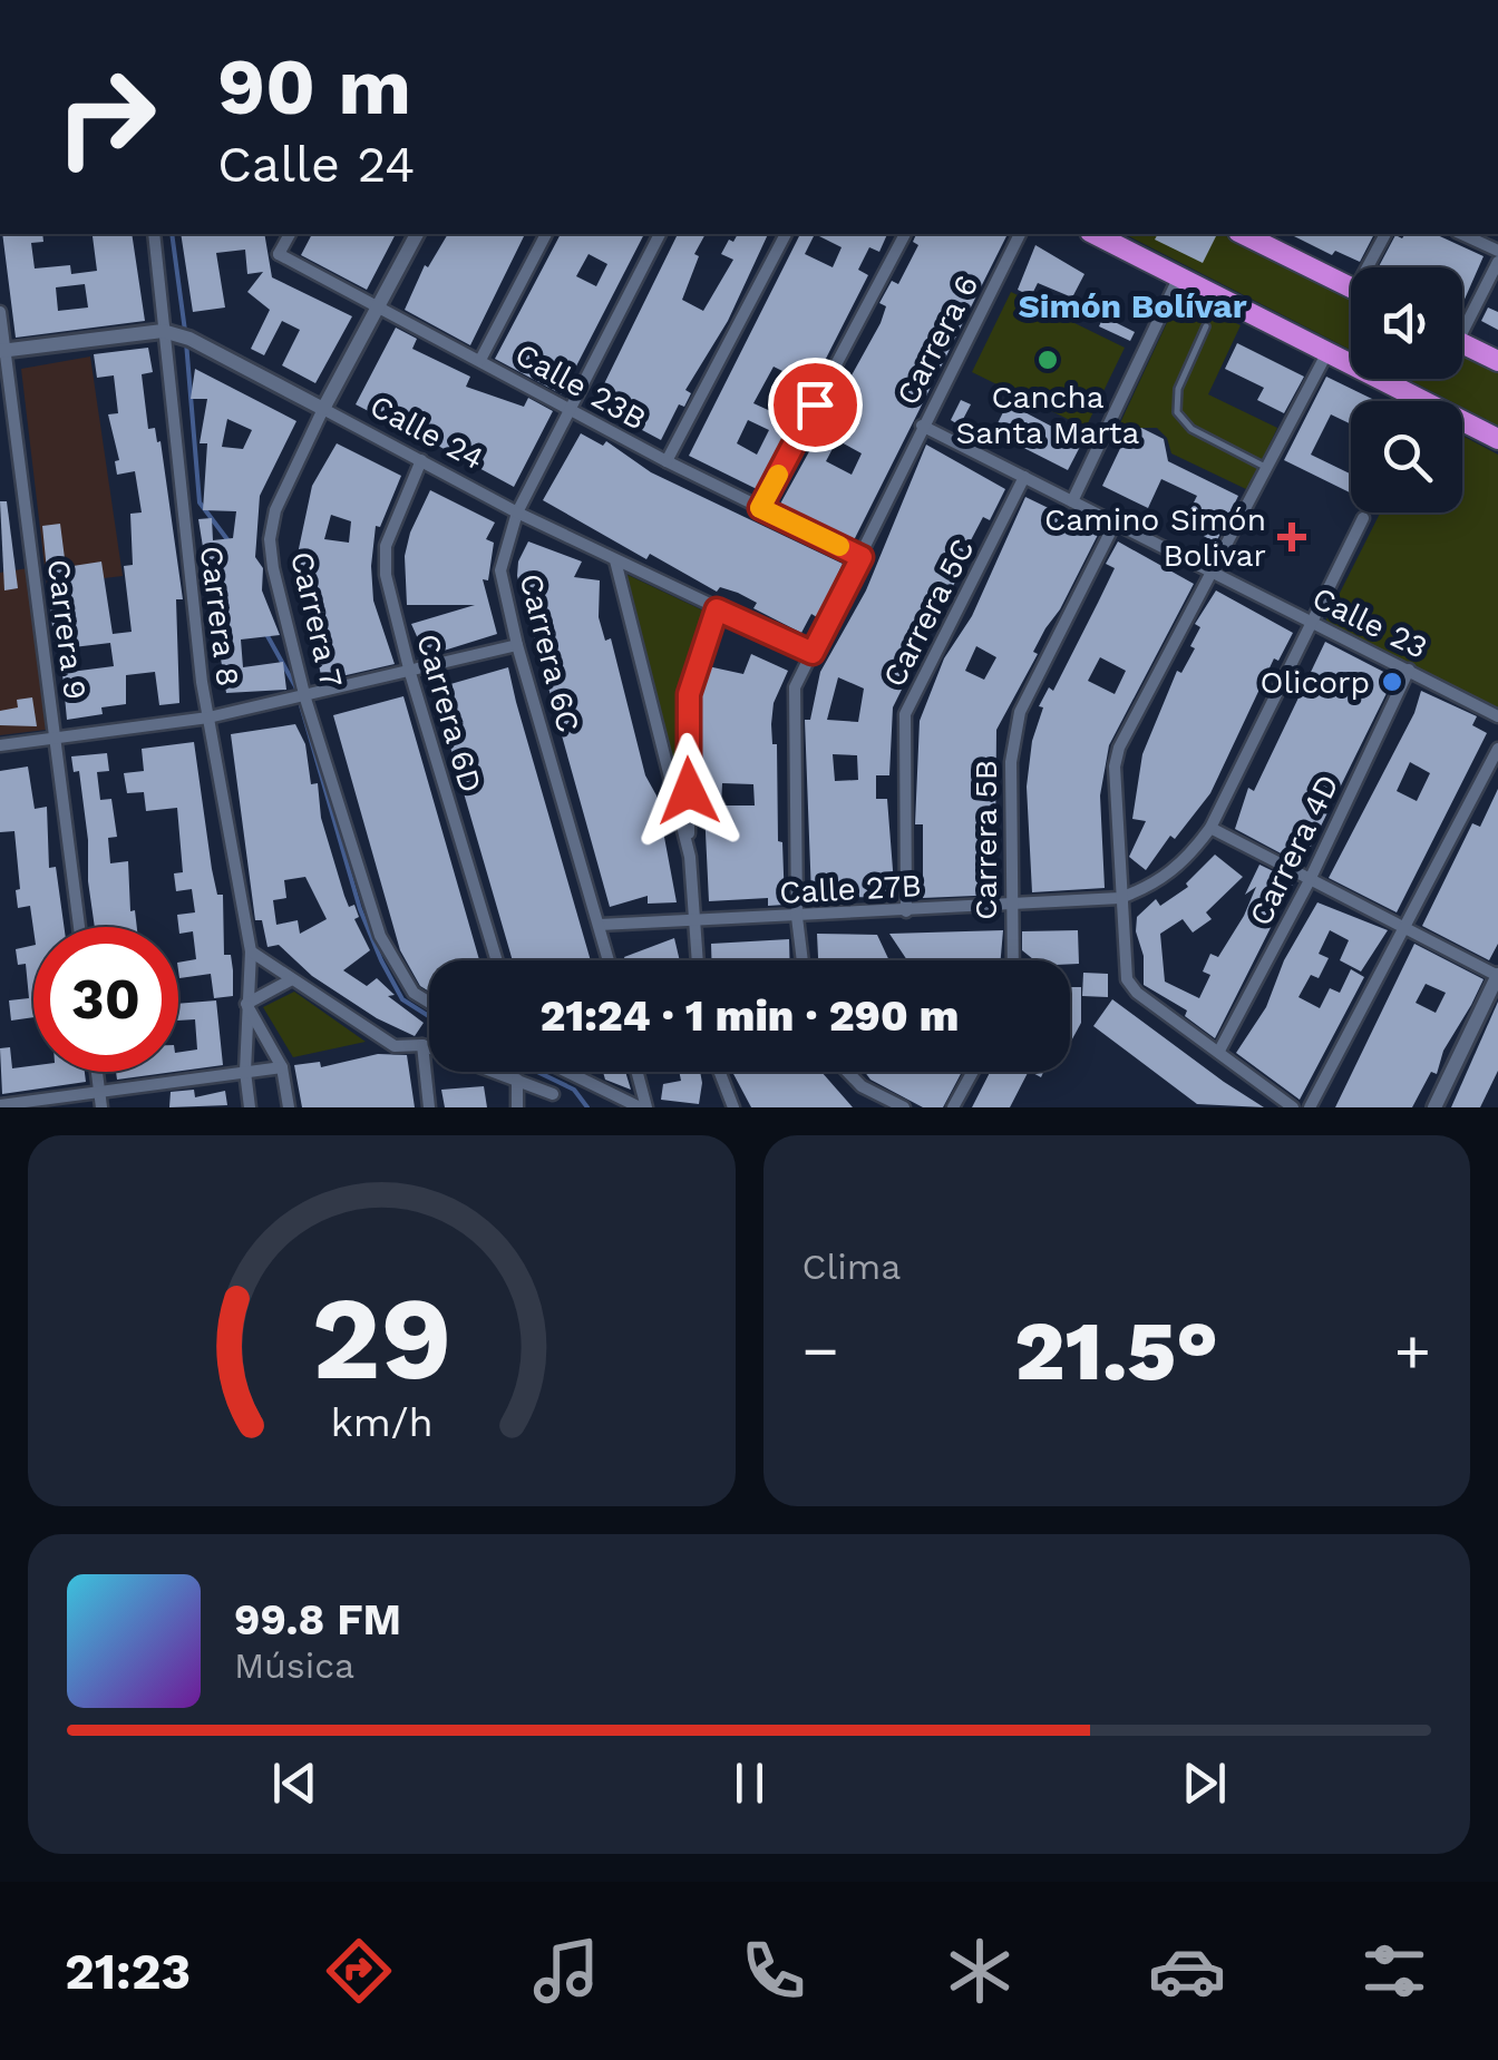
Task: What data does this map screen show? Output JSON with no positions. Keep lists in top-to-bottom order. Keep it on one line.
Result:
{"streets":{"street":["Carrera 6","Calle 23B","Calle 24","Carrera 5C","Carrera 8","Carrera 7","Calle 23","Carrera 9","Carrera 6C","Carrera 6D","Carrera 5B","Carrera 4D","Calle 27B"]},"crossings":[["Carrera 6","Calle 23B"],["Carrera 6","Calle 24"],["Carrera 6","Calle 23"],["Carrera 6","Calle 27B"],["Calle 23B","Carrera 7"],["Calle 23B","Carrera 6C"],["Calle 24","Carrera 8"],["Calle 24","Carrera 7"],["Calle 24","Carrera 9"],["Calle 24","Carrera 6C"],["Calle 24","Carrera 6D"],["Carrera 5C","Calle 23"],["Carrera 5C","Calle 27B"],["Calle 23","Carrera 5B"],["Calle 23","Carrera 4D"],["Calle 23","Calle 27B"],["Carrera 6C","Calle 27B"],["Carrera 5B","Calle 27B"]],"districts":["Simón Bolívar"],"places":{"other":["Cancha Santa Marta","Olicorp"],"health":["Camino Simón Bolivar"]},"page":{"turn":["90 m","Calle 24"],"limit":"30","trip":"21:24 · 1 min · 290 m","tile":"Clima","heat":["−","21.5°","+"],"song":["99.8 FM","Música"],"tabs":"21:23","gauge":["29","km/h"]}}
